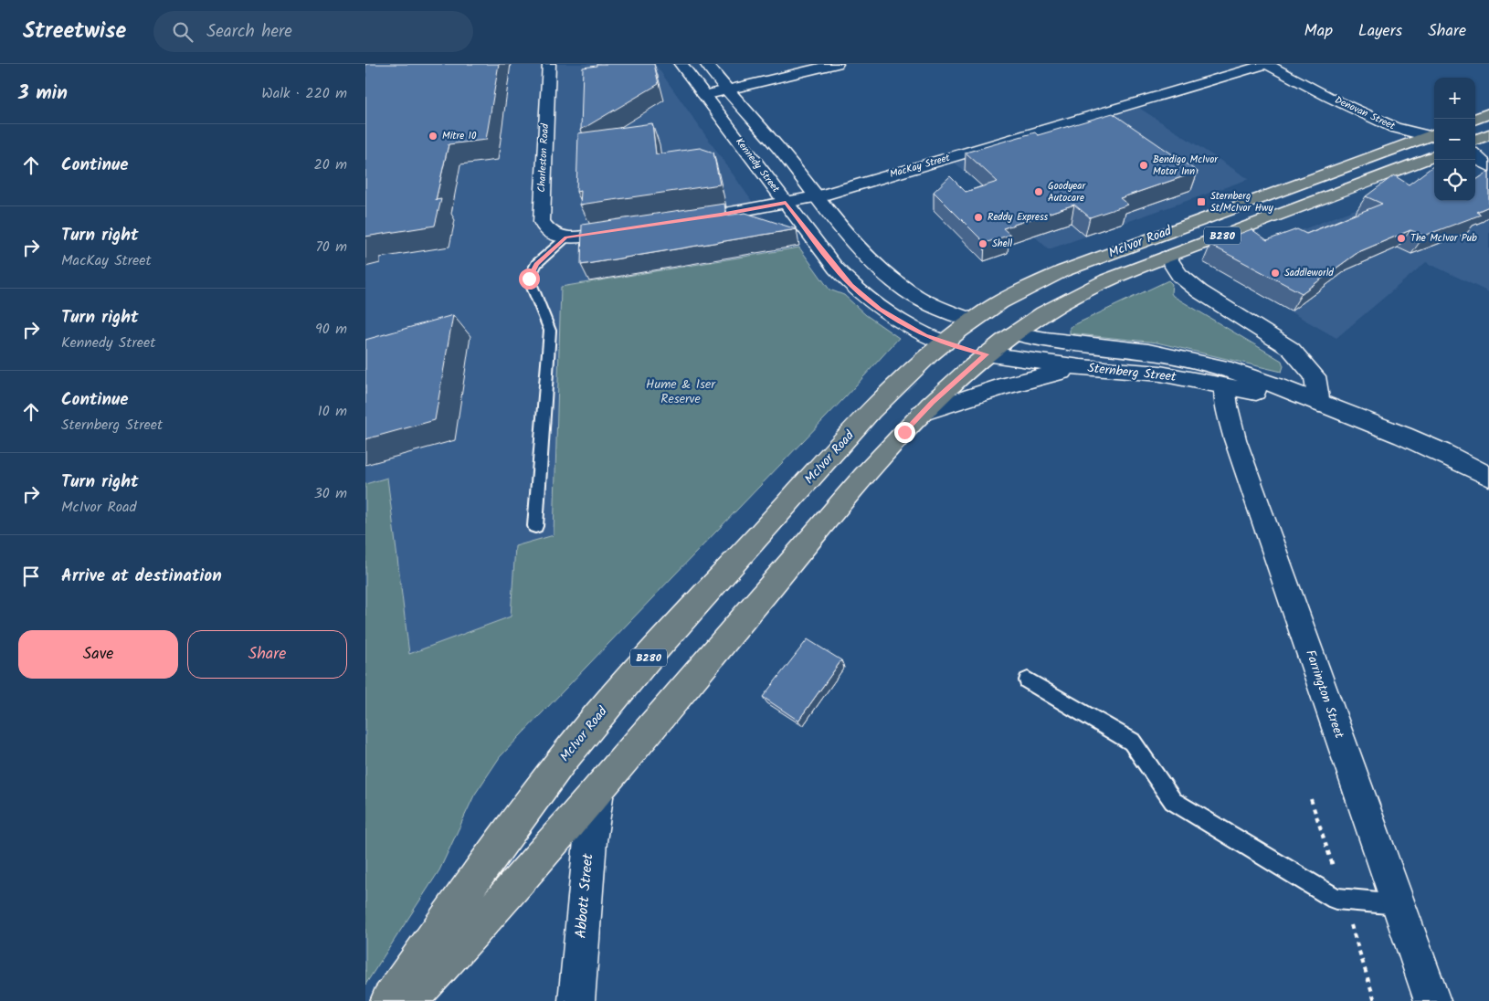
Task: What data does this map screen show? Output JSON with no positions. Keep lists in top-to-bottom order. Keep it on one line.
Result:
{"streets":{"main road":["B280","McIvor Road","Sternberg Street"],"street":["Denovan Street","Charleston Road","Kennedy Street","MacKay Street","Farrington Street","Abbott Street"]},"crossings":[["Denovan Street","MacKay Street"],["Denovan Street","McIvor Road"],["Kennedy Street","MacKay Street"],["Kennedy Street","McIvor Road"],["Kennedy Street","Sternberg Street"],["McIvor Road","Sternberg Street"],["McIvor Road","Abbott Street"],["Sternberg Street","Farrington Street"]],"parks":["Hume & Iser Reserve"],"places":{"other":["Mitre 10","Bendigo McIvor Motor Inn","Goodyear Autocare","Reddy Express","The McIvor Pub","Shell","Saddleworld"],"transit":["Sternberg St/McIvor Hwy"]},"page":{"header":"Streetwise","search":"Search here","nav":["Map","Layers","Share"],"heading":["3 min","Walk · 220 m"],"map_buttons":["+","−"],"list":[["Continue","20 m"],["Turn right","MacKay Street","70 m"],["Turn right","Kennedy Street","90 m"],["Continue","Sternberg Street","10 m"],["Turn right","McIvor Road","30 m"],"Arrive at destination"],"buttons":["Save","Share"]}}
